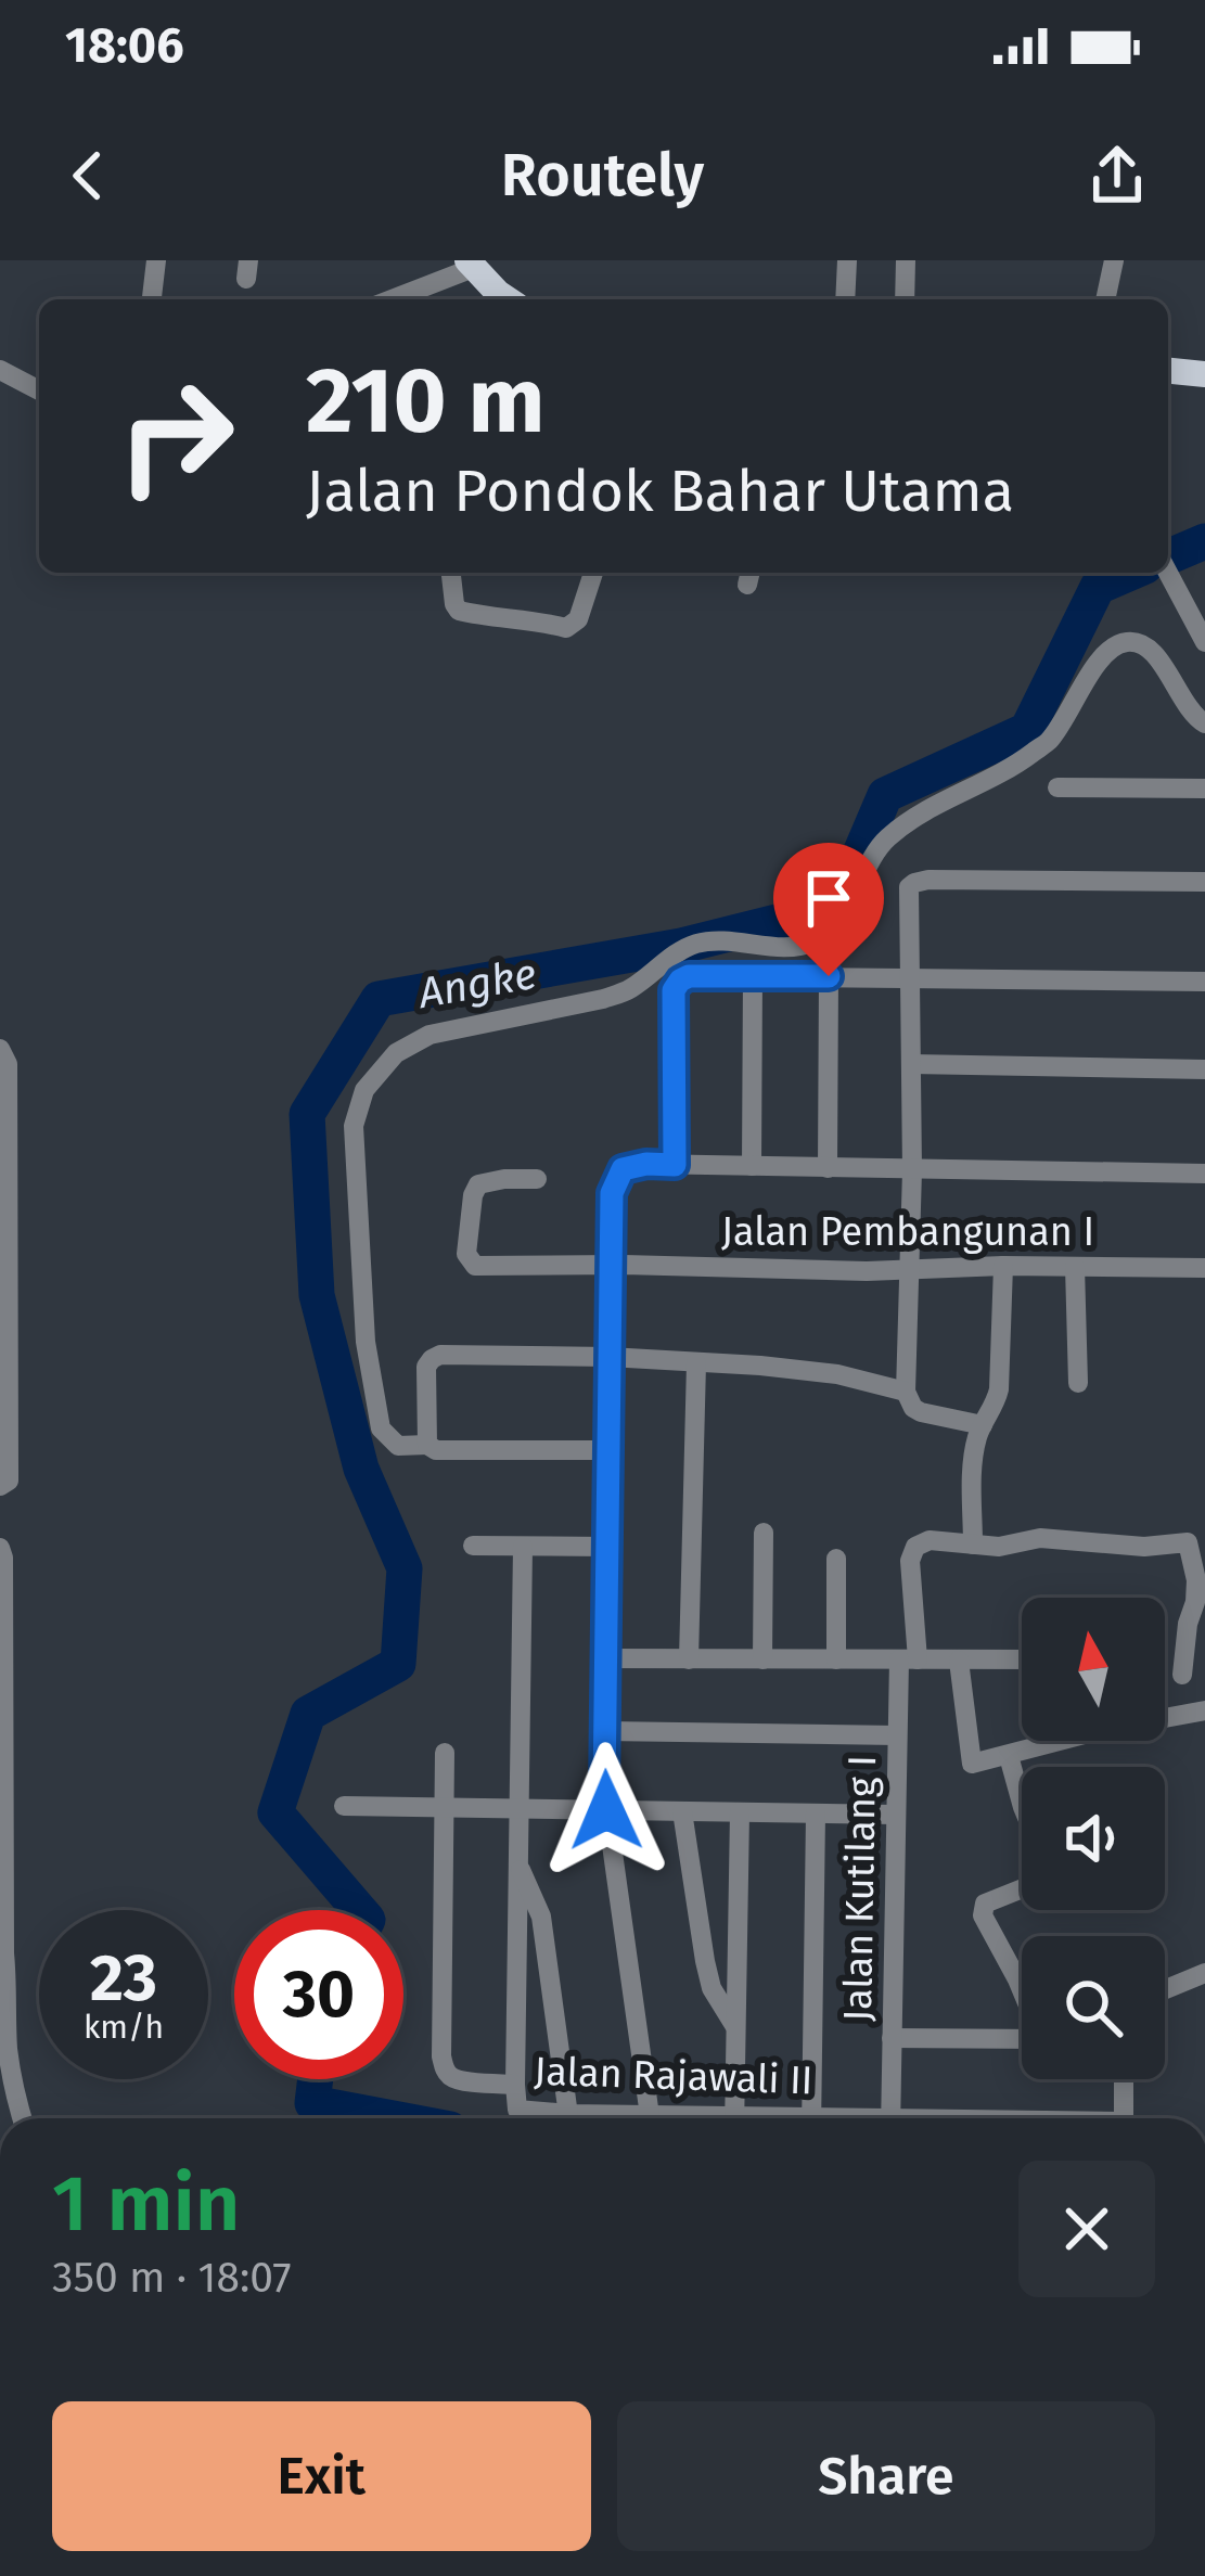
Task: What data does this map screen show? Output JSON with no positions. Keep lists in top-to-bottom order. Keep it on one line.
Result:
{"streets":{"street":["Jalan Pembangunan I","Jalan Kutilang I","Jalan Rajawali II"]},"water":["Angke"],"north":"top","page":{"status":"18:06","header":"Routely","turn":["210 m","Jalan Pondok Bahar Utama"],"speed":"23 km/h","limit":"30","heading":["1 min","350 m · 18:07"],"buttons":["Exit","Share"]}}
